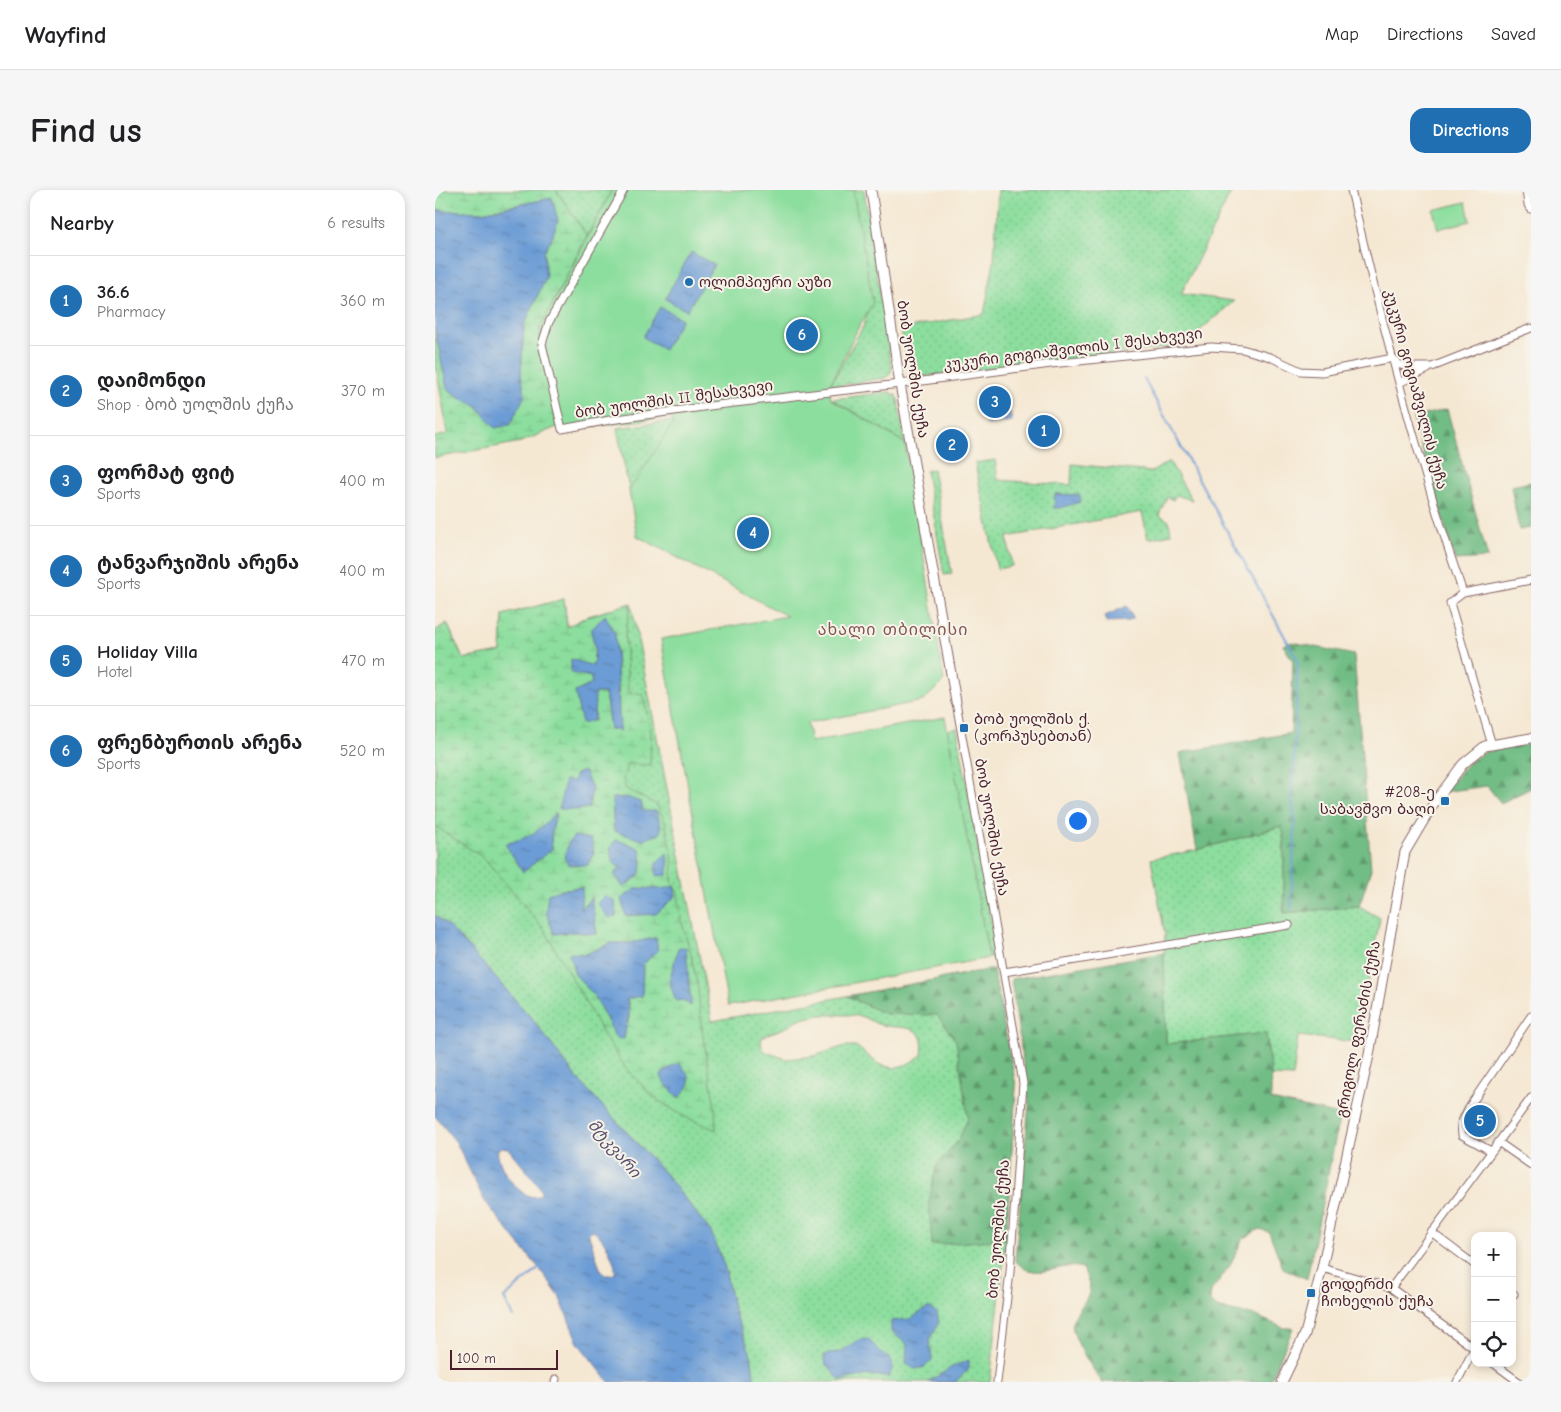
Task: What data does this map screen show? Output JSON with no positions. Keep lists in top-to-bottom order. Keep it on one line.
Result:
{"streets":{"street":["კუკური გოგიაშვილის I შესახვევი","ბობ უოლშის ქუჩა","კუკური გოგიაშვილის ქუჩა","ბობ უოლშის II შესახვევი","გრიგოლ ფერაძის ქუჩა"]},"crossings":[["კუკური გოგიაშვილის I შესახვევი","ბობ უოლშის ქუჩა"],["კუკური გოგიაშვილის I შესახვევი","კუკური გოგიაშვილის ქუჩა"],["კუკური გოგიაშვილის I შესახვევი","ბობ უოლშის II შესახვევი"],["ბობ უოლშის ქუჩა","ბობ უოლშის II შესახვევი"]],"districts":["ახალი თბილისი"],"water":["მტკვარი"],"places":{"other":["ოლიმპიური აუზი"],"transit":["ბობ უოლშის ქ. (კორპუსებთან)","#208-ე საბავშვო ბაღი","გოდერძი ჩოხელის ქუჩა"]},"scale_bar":"100 m","page":{"header":"Wayfind","nav":["Map","Directions","Saved"],"buttons":"Directions","title":"Find us","heading":["Nearby","6 results"],"list":[{"mark":"1","name":"36.6","note":"Pharmacy","value":"360 m"},{"mark":"2","name":"დაიმონდი","note":"Shop · ბობ უოლშის ქუჩა","value":"370 m"},{"mark":"3","name":"ფორმატ ფიტ","note":"Sports","value":"400 m"},{"mark":"4","name":"ტანვარჯიშის არენა","note":"Sports","value":"400 m"},{"mark":"5","name":"Holiday Villa","note":"Hotel","value":"470 m"},{"mark":"6","name":"ფრენბურთის არენა","note":"Sports","value":"520 m"}],"pins":["6","3","1","2","4","5"],"map_buttons":["+","−"],"scale":"100 m"}}
